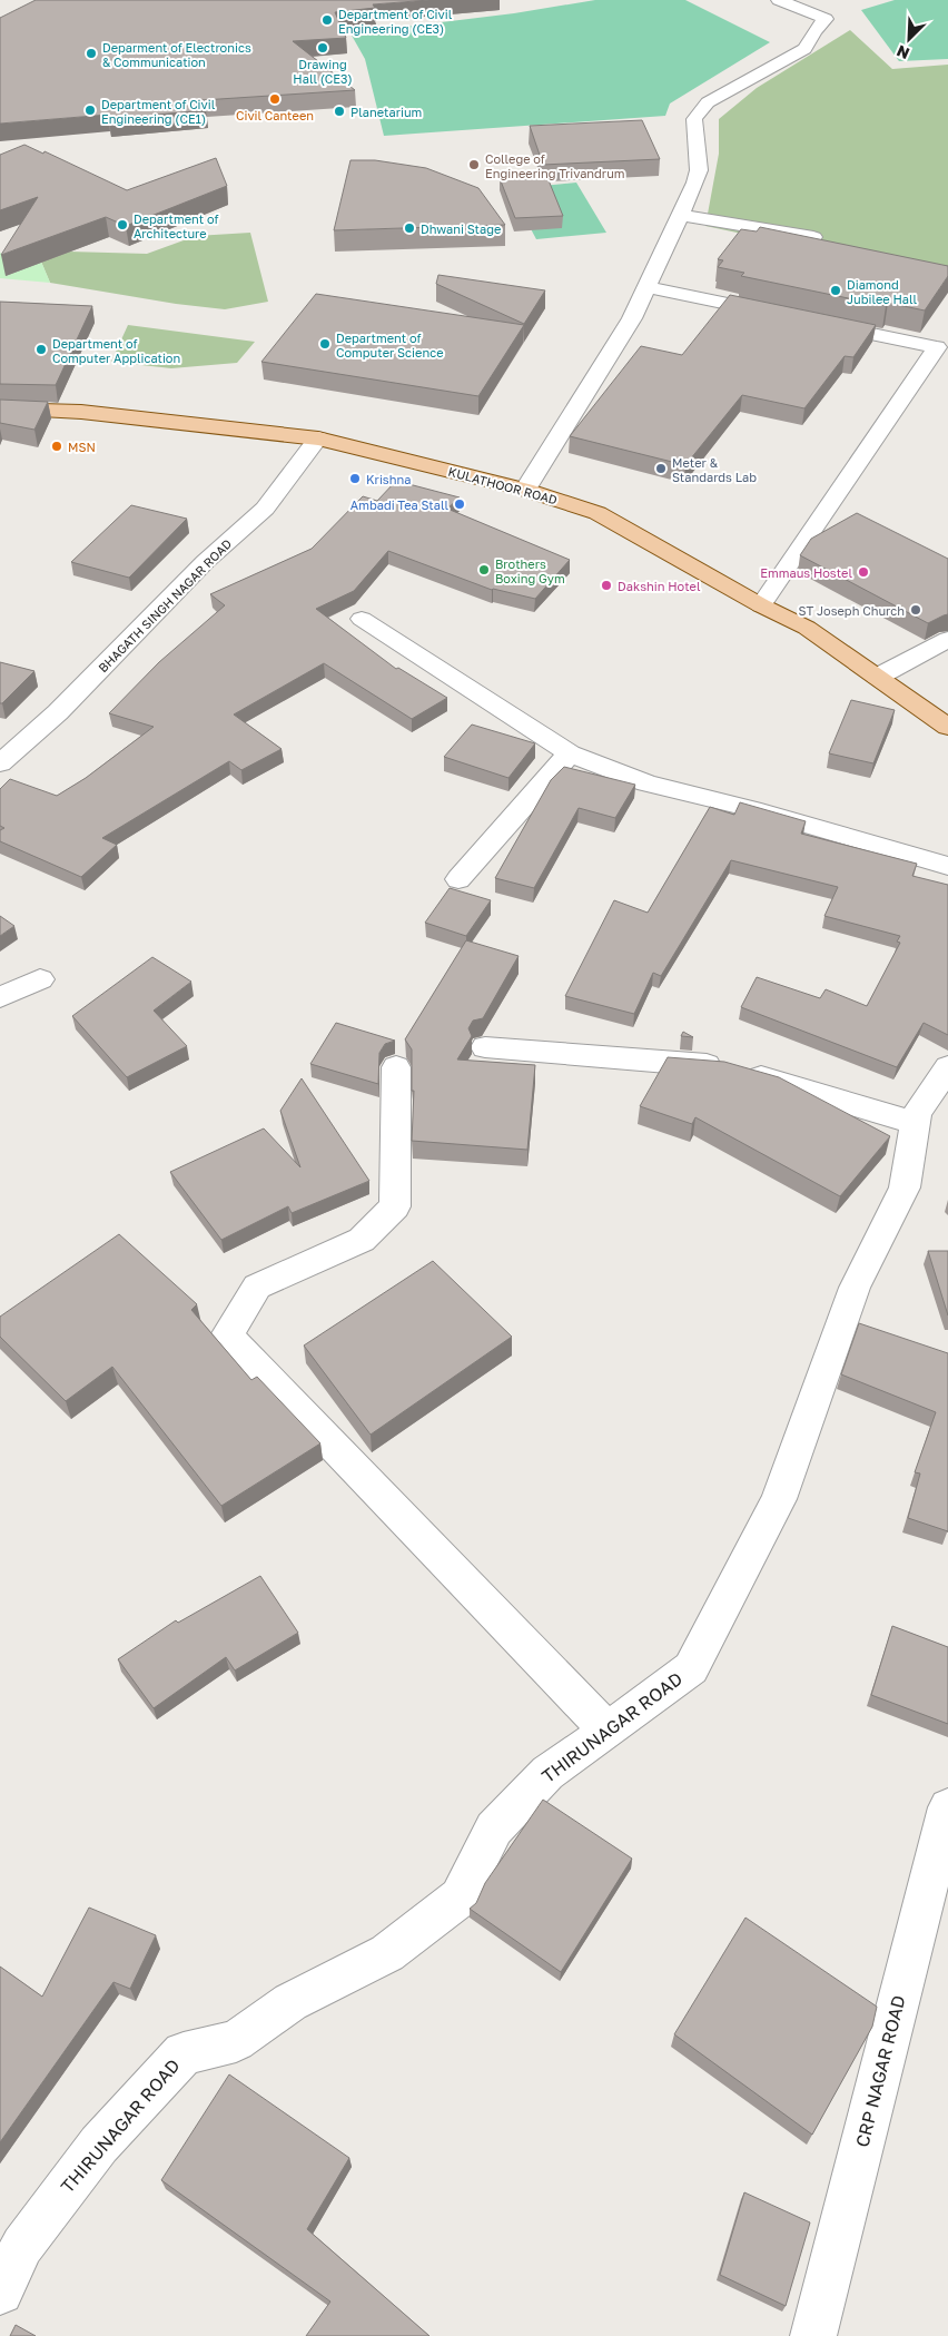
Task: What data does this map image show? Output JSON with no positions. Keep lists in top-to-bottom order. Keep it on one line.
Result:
{"streets":{"main road":["KULATHOOR ROAD"],"street":["BHAGATH SINGH NAGAR ROAD","THIRUNAGAR ROAD","CRP NAGAR ROAD"]},"crossings":[["KULATHOOR ROAD","BHAGATH SINGH NAGAR ROAD"]],"places":["Department of Civil Engineering (CE3)","Drawing Hall (CE3)","Deparment of Electronics & Communication","Civil Canteen","Department of Civil Engineering (CE1)","Planetarium","College of Engineering Trivandrum","Department of Architecture","Dhwani Stage","Diamond Jubilee Hall","Department of Computer Science","Department of Computer Application","MSN","Meter & Standards Lab","Krishna","Ambadi Tea Stall","Brothers Boxing Gym","Emmaus Hostel","Dakshin Hotel","ST Joseph Church"],"north":"bottom left"}
